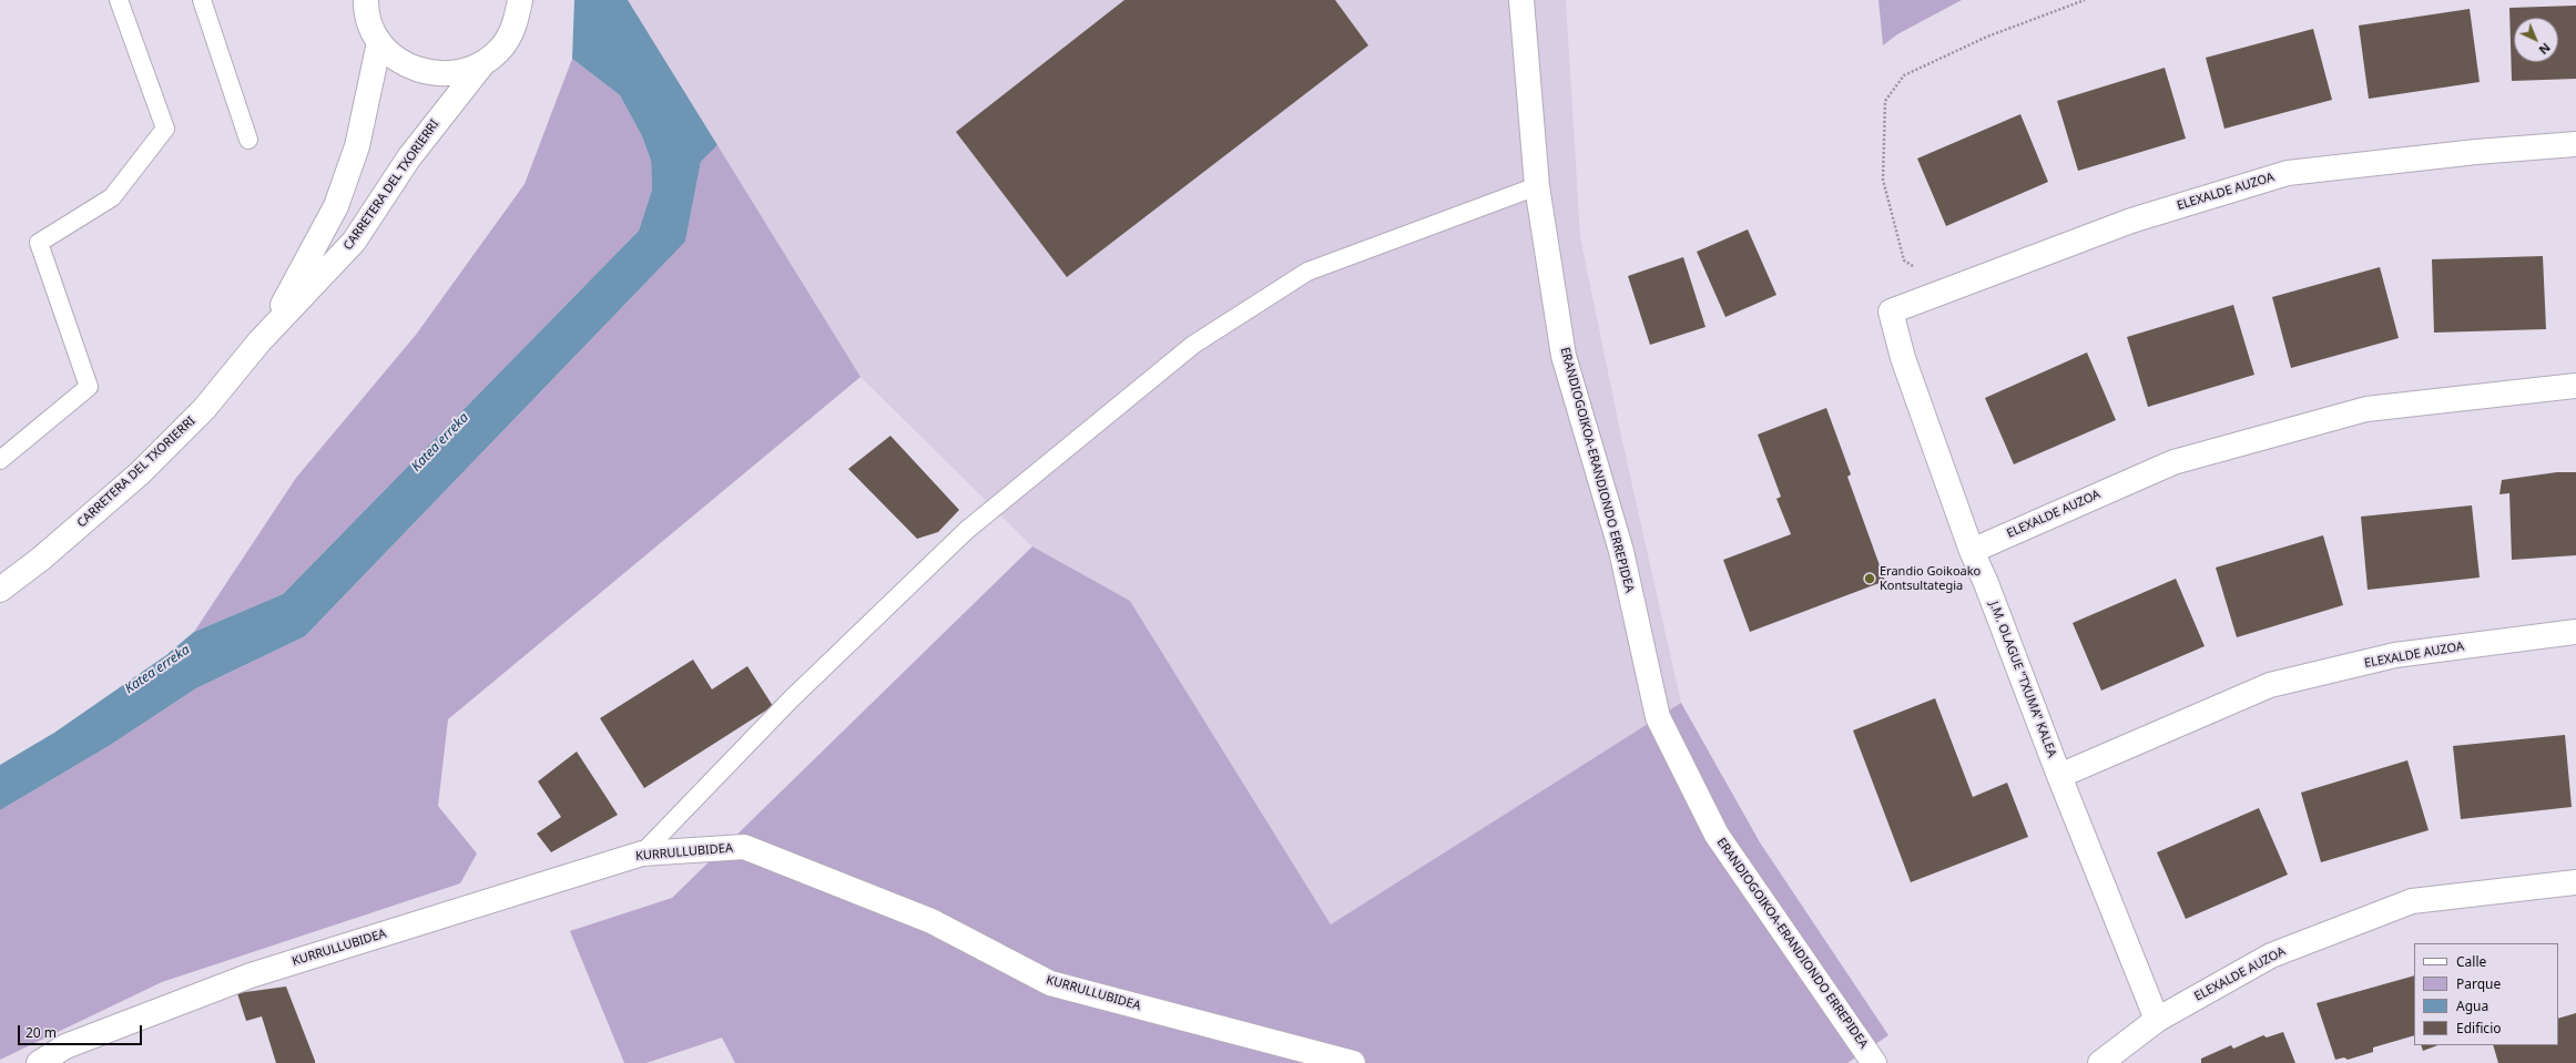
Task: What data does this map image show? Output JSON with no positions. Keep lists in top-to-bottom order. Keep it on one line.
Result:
{"streets":{"street":["CARRETERA DEL TXORIERRI","ELEXALDE AUZOA","ERANDIOGOIKOA-ERANDIONDO ERREPIDEA","J.M. OLAGUE \"TXUMA\" KALEA","KURRULLUBIDEA"]},"crossings":[["ELEXALDE AUZOA","J.M. OLAGUE \"TXUMA\" KALEA"]],"water":["Katea erreka"],"places":["Erandio Goikoako Kontsultategia"],"legend":["Calle","Parque","Agua","Edificio"],"scale_bar":"20 m","north":"bottom right"}
